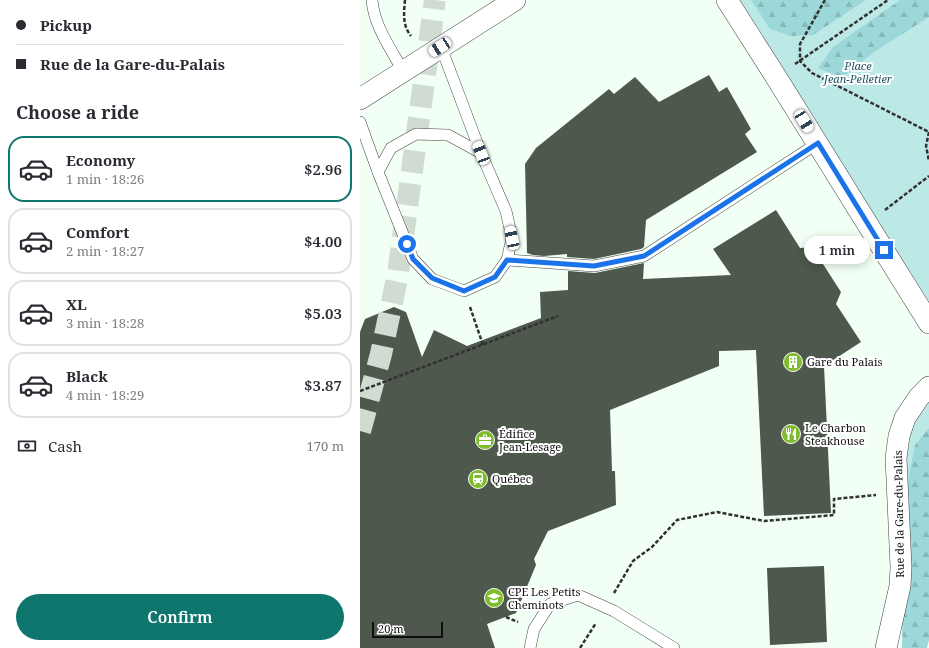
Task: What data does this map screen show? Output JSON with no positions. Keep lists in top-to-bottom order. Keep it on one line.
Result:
{"streets":{"street":["Rue de la Gare-du-Palais"]},"parks":["Place Jean-Pelletier"],"places":{"building":["Gare du Palais"],"restaurant":["Le Charbon Steakhouse"],"office":["Édifice Jean-Lesage"],"station":["Québec"],"school or university":["CPE Les Petits Cheminots"]},"scale_bar":"20 m","page":{"banner":["Pickup","Rue de la Gare-du-Palais"],"heading":"Choose a ride","list":[{"name":"Economy","note":"1 min · 18:26","value":"$2.96"},{"name":"Comfort","note":"2 min · 18:27","value":"$4.00"},{"name":"XL","note":"3 min · 18:28","value":"$5.03"},{"name":"Black","note":"4 min · 18:29","value":"$3.87"}],"bubble":"1 min","pay":["Cash","170 m"],"buttons":"Confirm","scale":"20 m"}}
